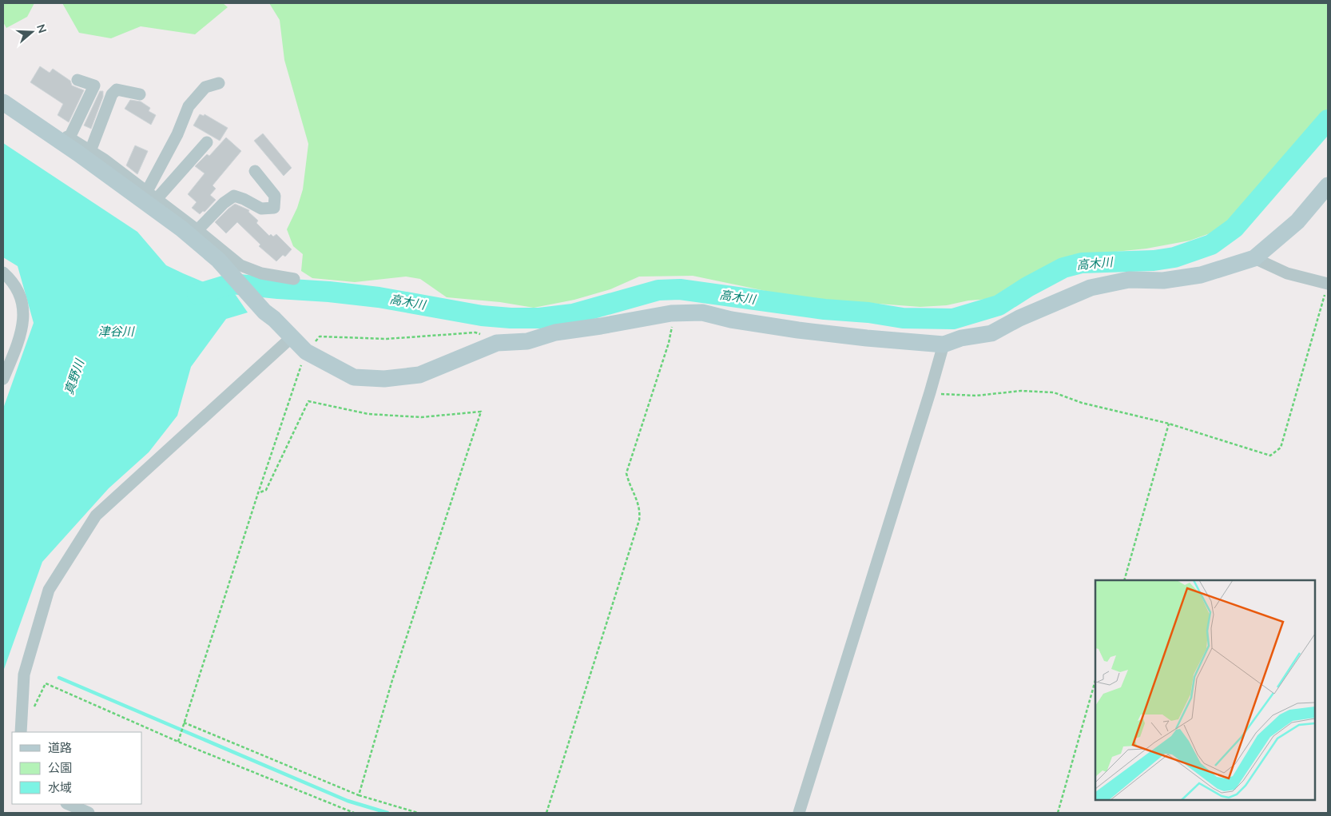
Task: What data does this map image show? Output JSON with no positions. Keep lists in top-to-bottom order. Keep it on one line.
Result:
{"water":["高木川","津谷川","真野川"],"legend":["道路","公園","水域"],"north":"right"}
